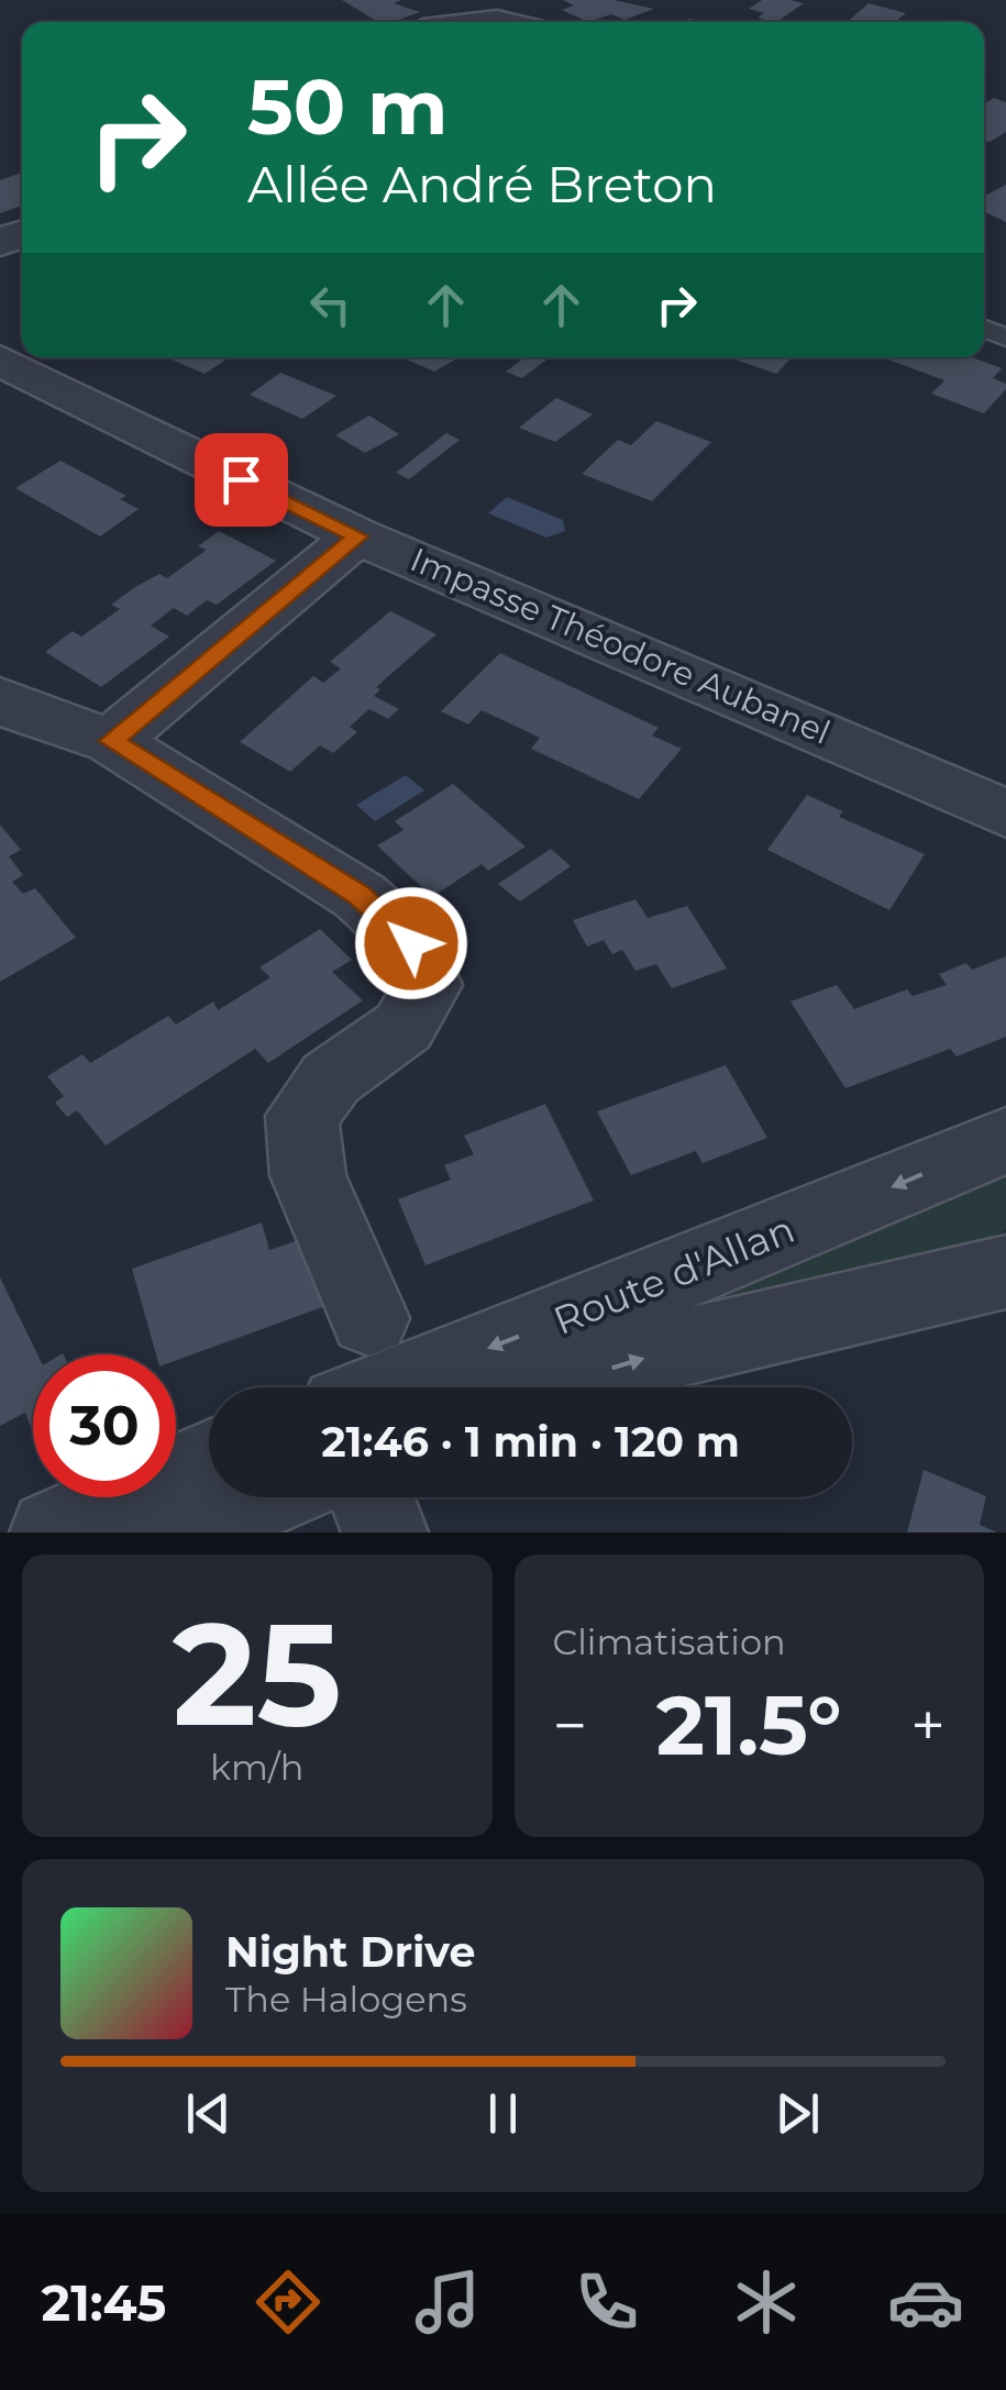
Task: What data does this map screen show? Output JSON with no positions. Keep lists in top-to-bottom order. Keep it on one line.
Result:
{"streets":{"street":["Impasse Théodore Aubanel","Route d'Allan"]},"page":{"turn":["50 m","Allée André Breton"],"limit":"30","trip":"21:46 · 1 min · 120 m","tile":[["25","km/h"],"Climatisation"],"heat":["−","21.5°","+"],"song":["Night Drive","The Halogens"],"tabs":"21:45"}}
